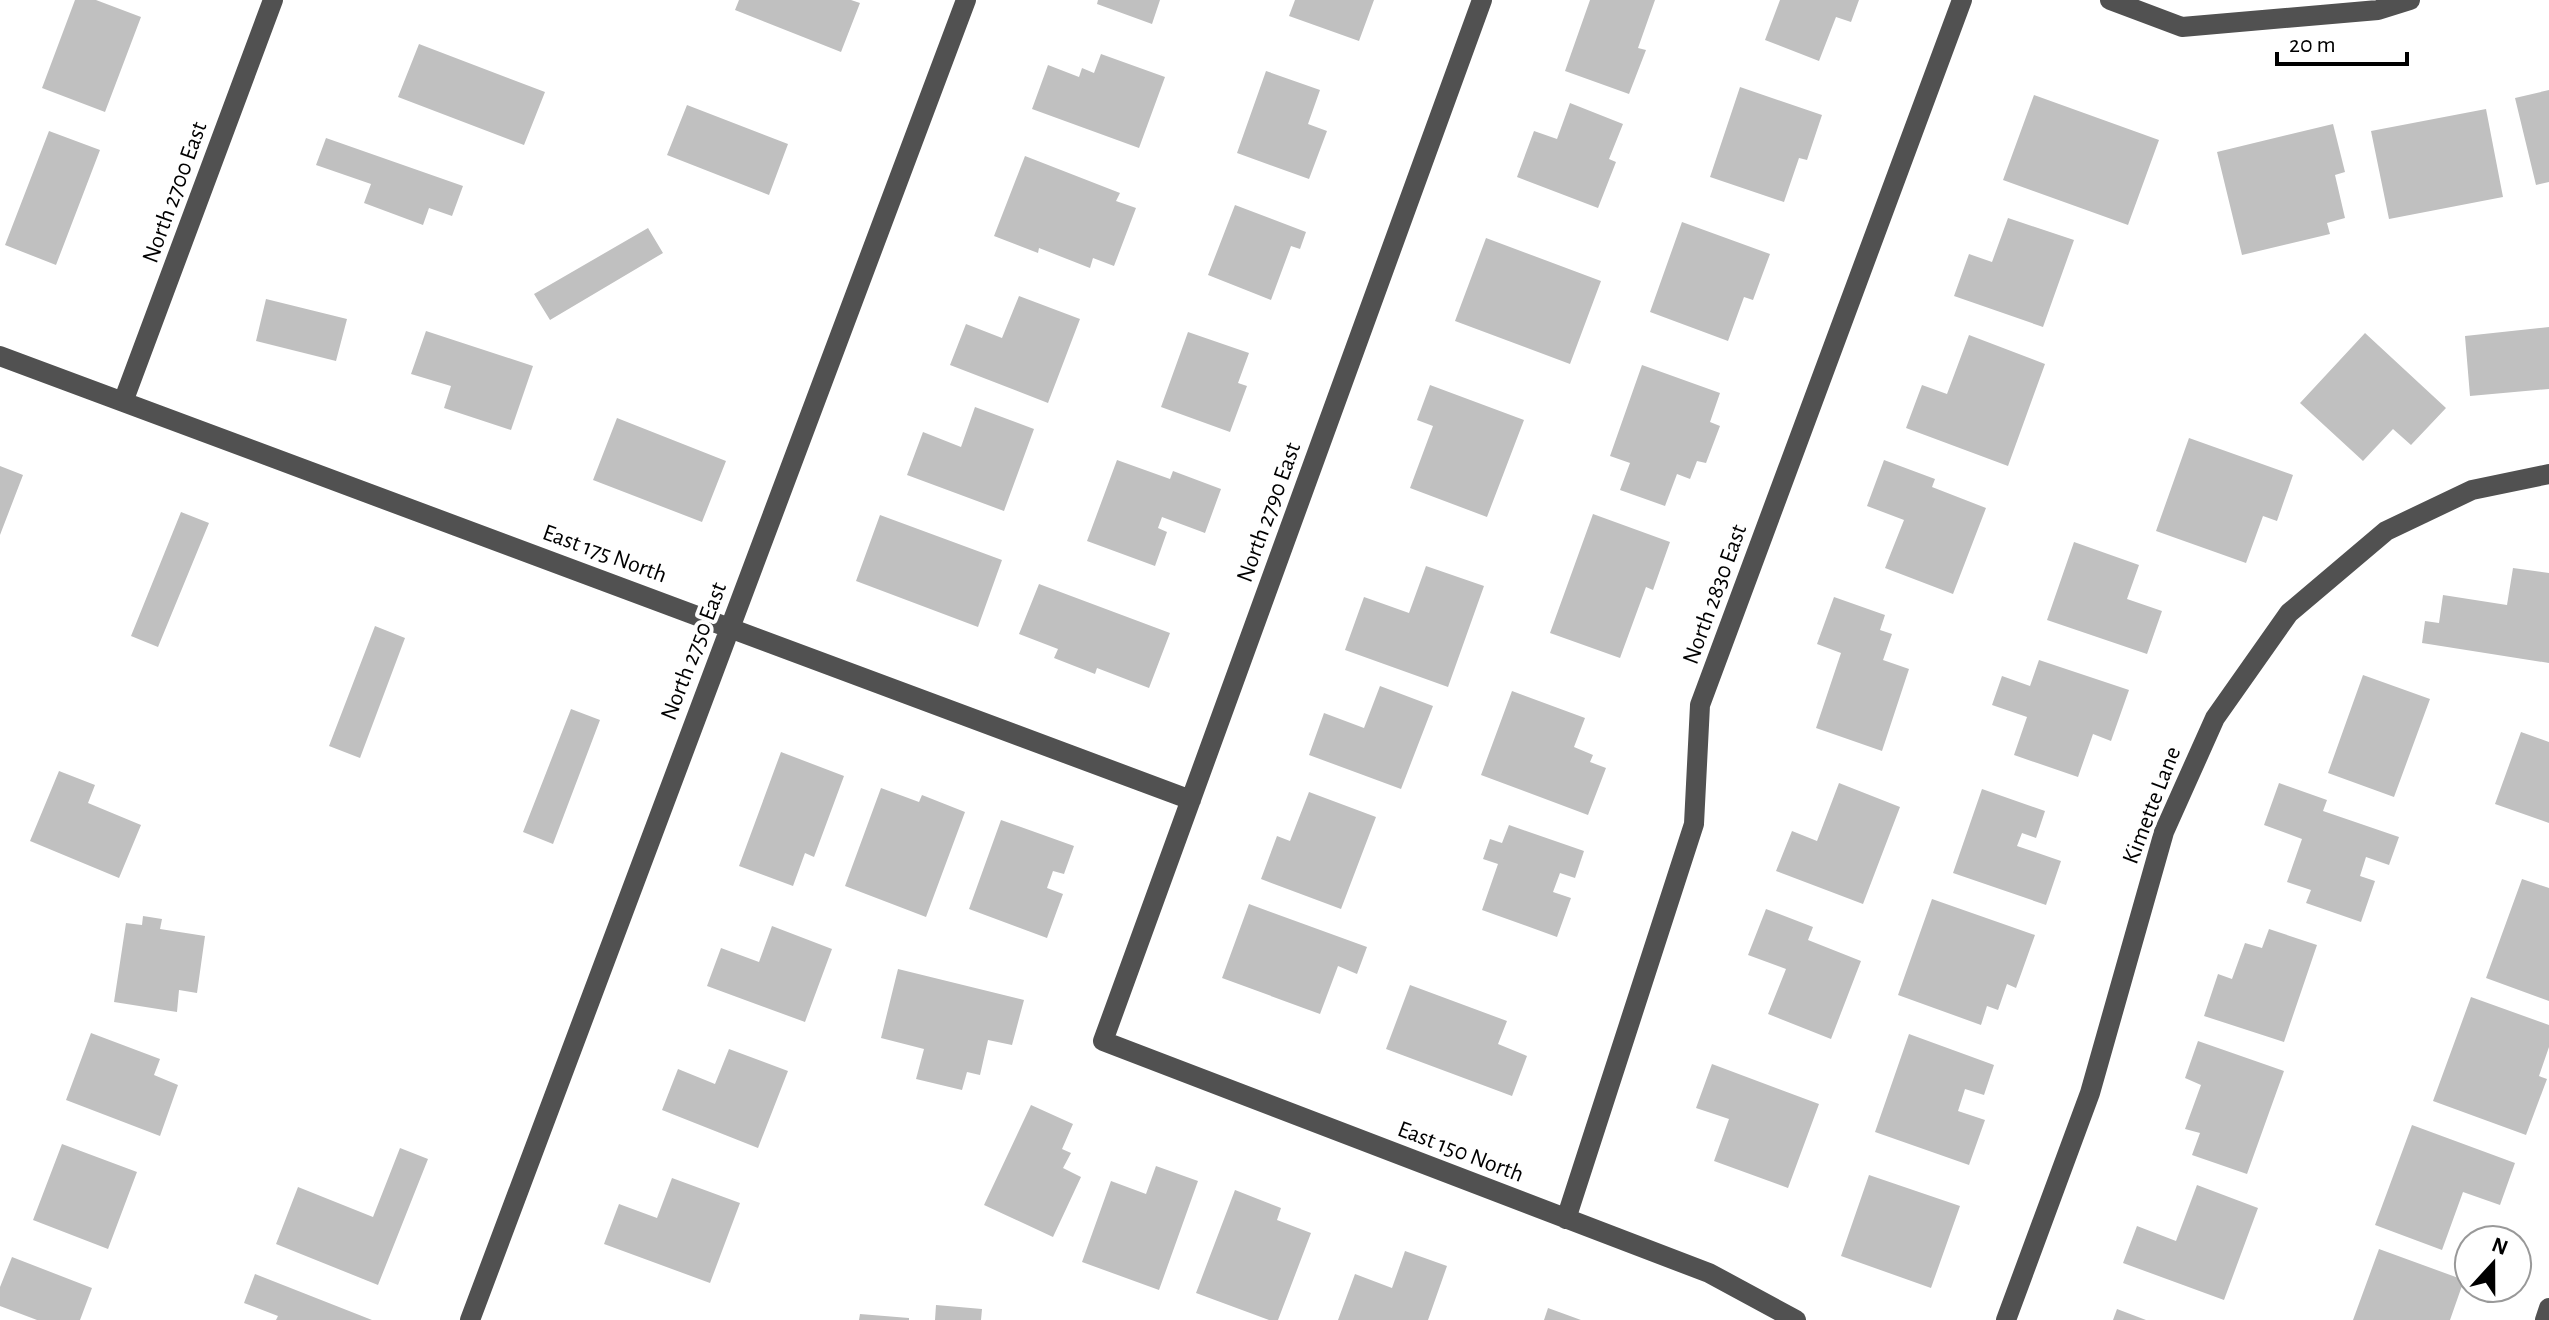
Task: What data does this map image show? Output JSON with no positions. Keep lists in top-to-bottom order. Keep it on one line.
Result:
{"streets":{"street":["North 2700 East","North 2790 East","East 175 North","North 2830 East","North 2750 East","Kimette Lane","East 150 North"]},"crossings":[["North 2700 East","East 175 North"],["North 2790 East","East 175 North"],["North 2790 East","East 150 North"],["East 175 North","North 2750 East"],["North 2830 East","East 150 North"]],"scale_bar":"20 m","north":"top"}
